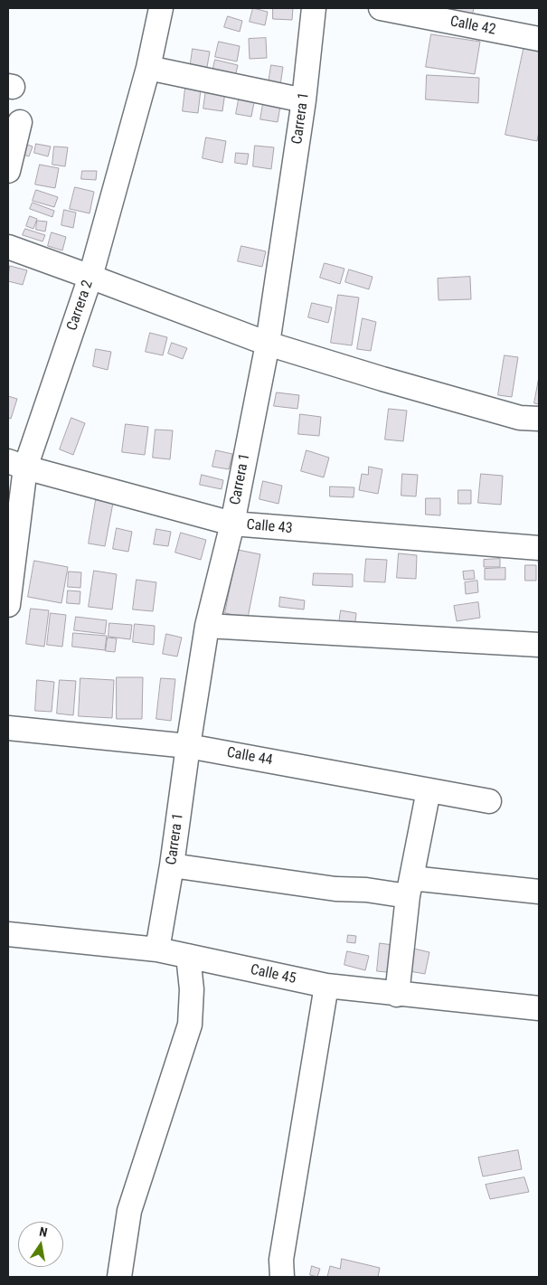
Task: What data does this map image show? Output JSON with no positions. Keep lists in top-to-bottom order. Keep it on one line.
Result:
{"streets":{"street":["Calle 42","Carrera 1","Carrera 2","Calle 43","Calle 44","Calle 45"]},"crossings":[["Carrera 1","Calle 43"],["Carrera 1","Calle 44"],["Carrera 1","Calle 45"],["Carrera 2","Calle 43"]],"north":"top"}
